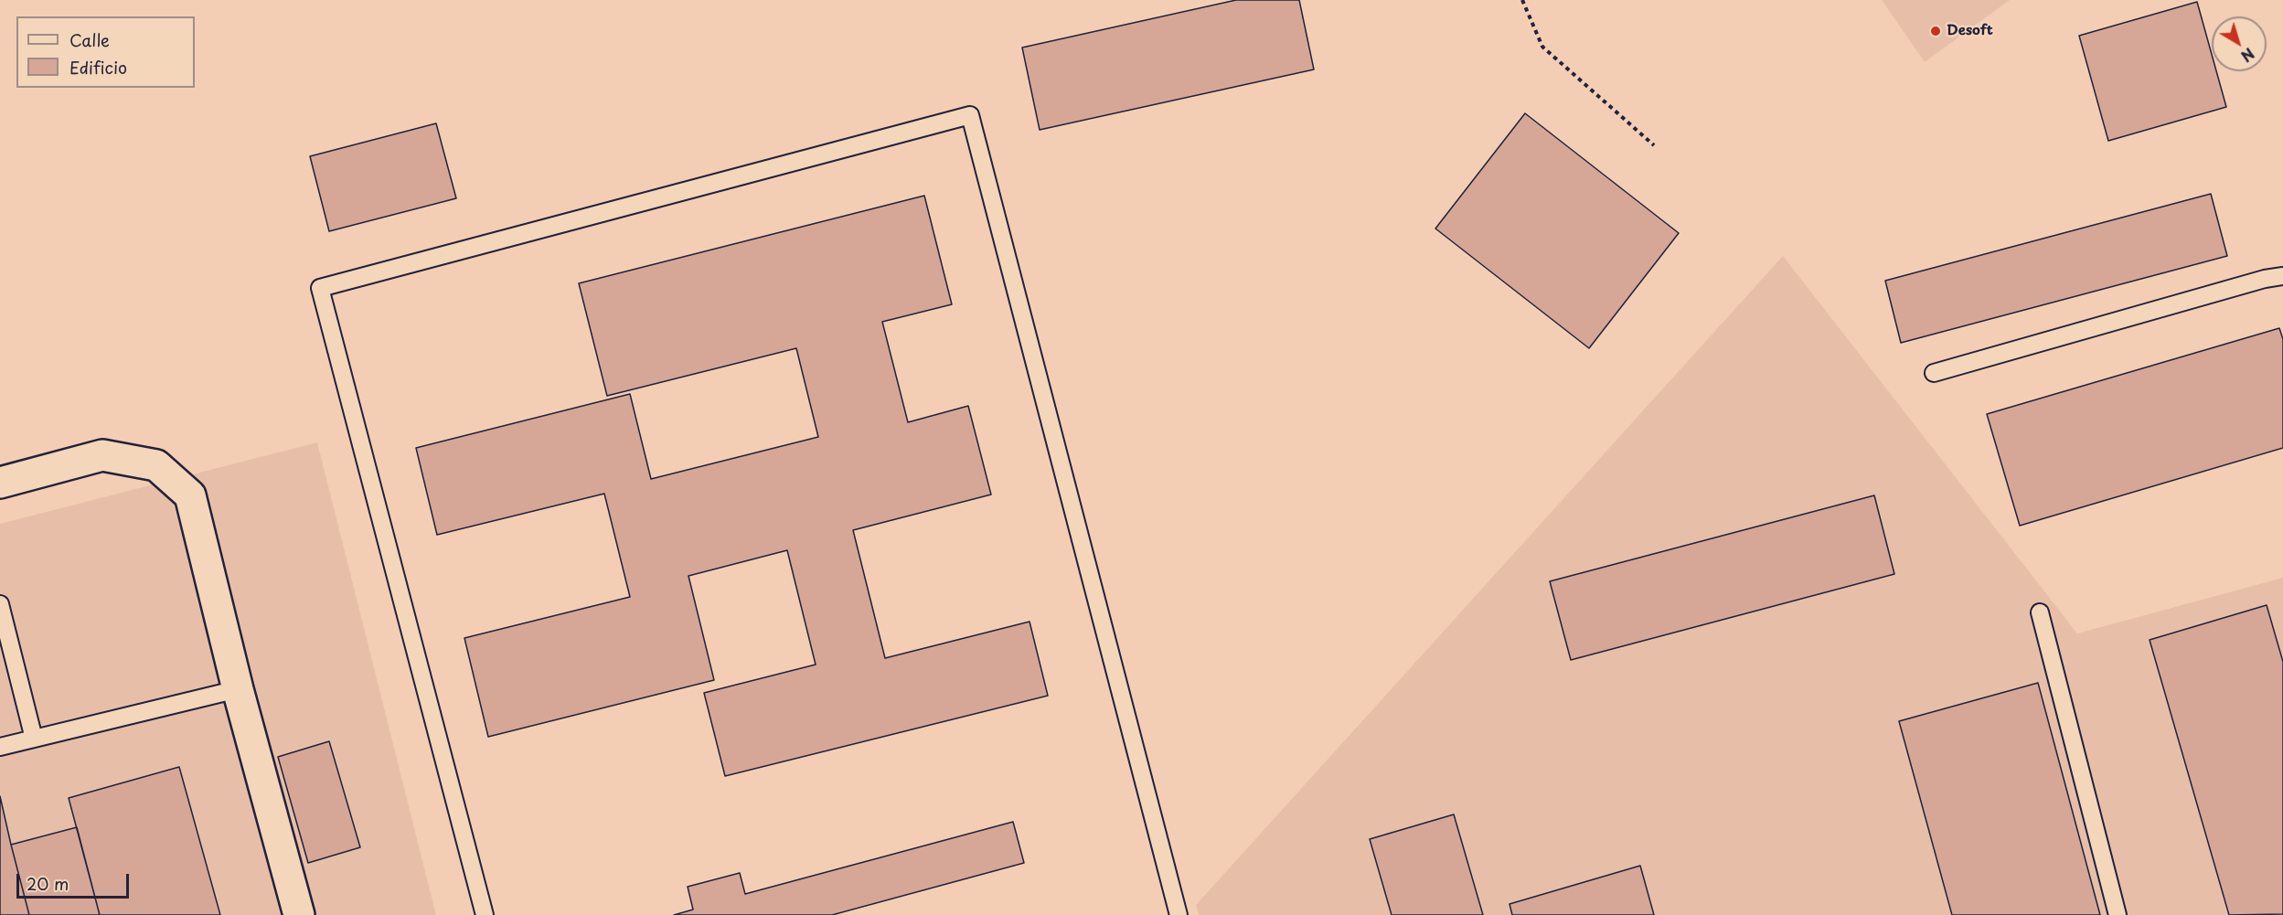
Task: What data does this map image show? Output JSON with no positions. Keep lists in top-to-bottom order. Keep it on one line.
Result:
{"places":["Desoft"],"legend":["Calle","Edificio"],"scale_bar":"20 m","north":"bottom right"}
